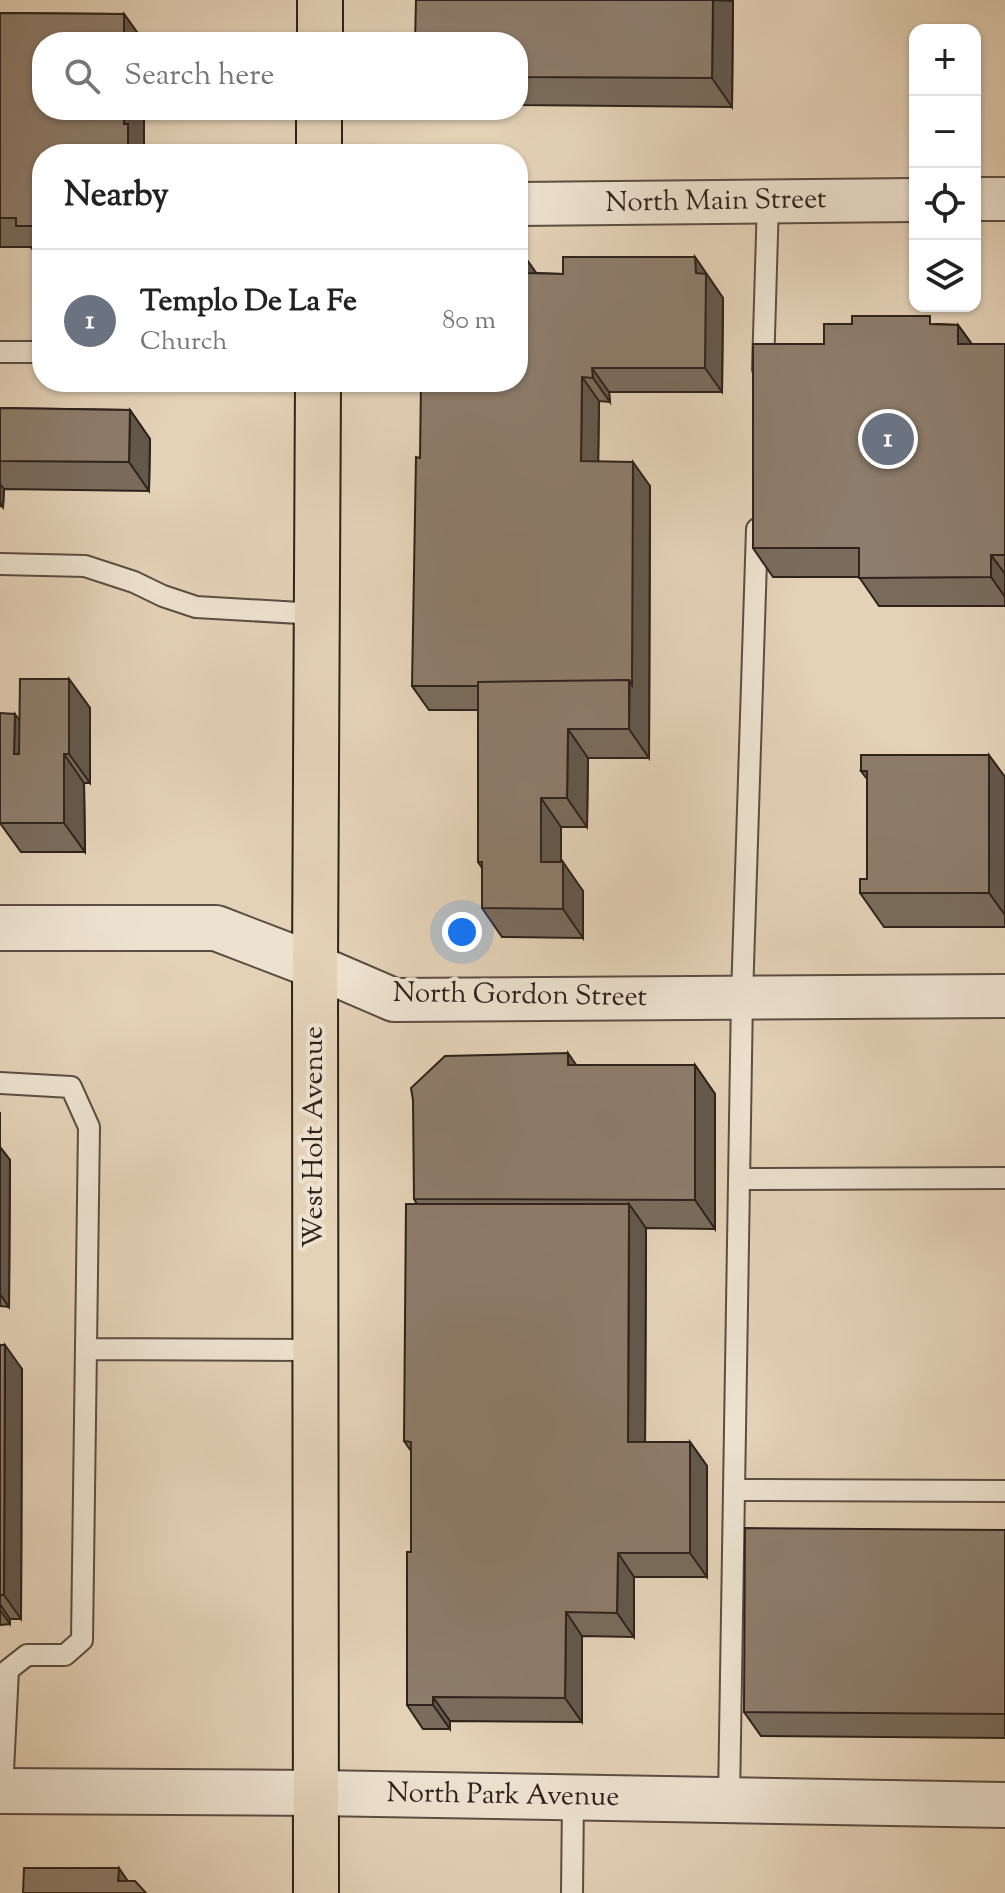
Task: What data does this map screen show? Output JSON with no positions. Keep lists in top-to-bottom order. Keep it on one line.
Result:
{"streets":{"main road":["West Holt Avenue"],"street":["North Main Street","North Gordon Street","North Park Avenue"]},"crossings":[["North Gordon Street","West Holt Avenue"],["West Holt Avenue","North Park Avenue"]],"page":{"map_buttons":["+","−"],"search":"Search here","heading":"Nearby","list":[{"mark":"1","name":"Templo De La Fe","note":"Church","value":"80 m"}],"pins":"1"}}
